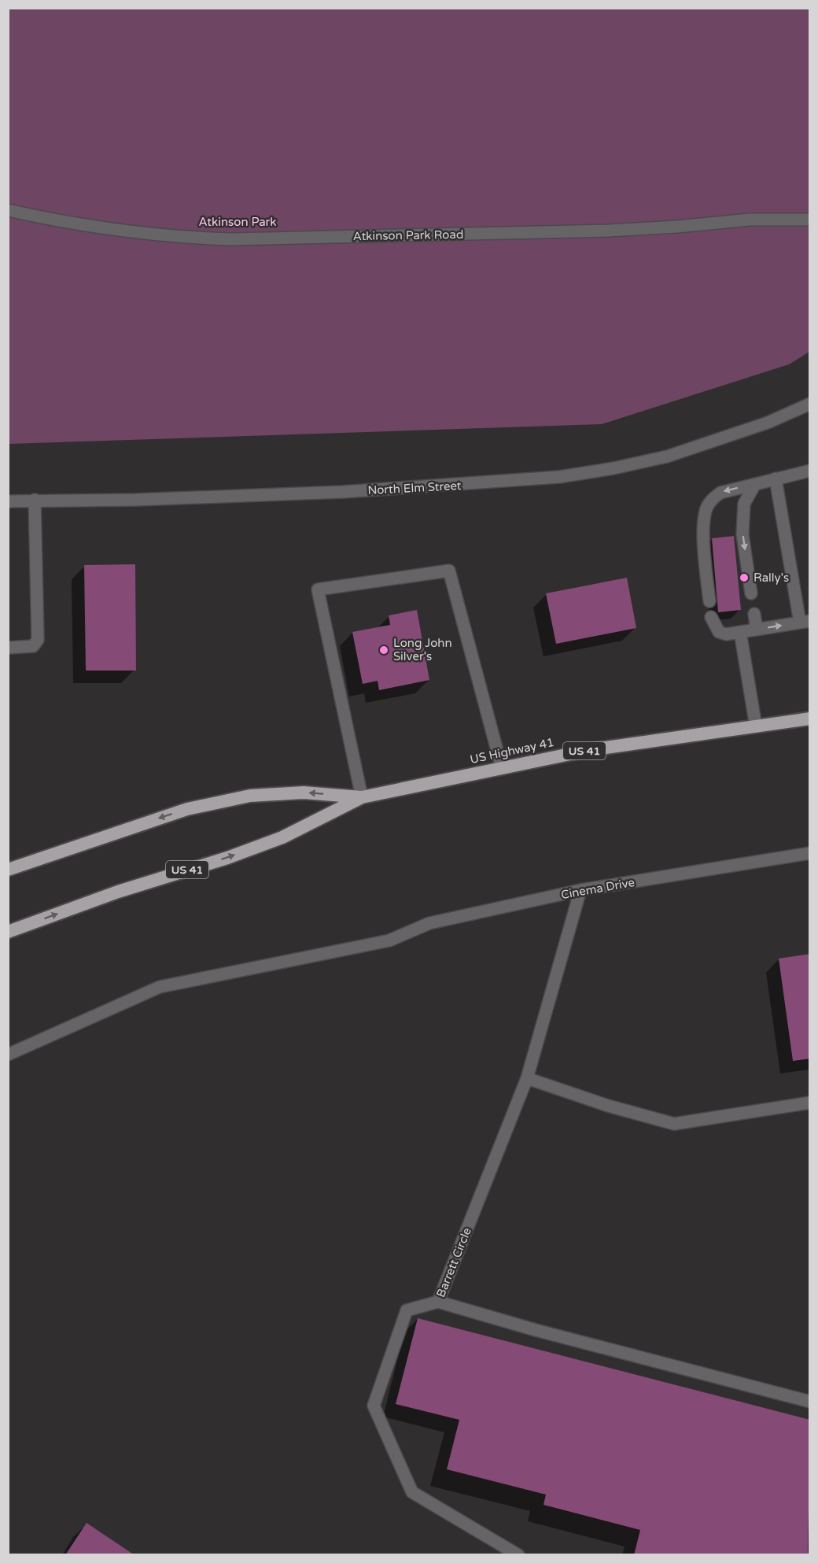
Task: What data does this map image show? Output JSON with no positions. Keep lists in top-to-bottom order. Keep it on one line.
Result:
{"streets":{"highway":["US Highway 41","US 41"],"street":["Atkinson Park Road","North Elm Street","Cinema Drive","Barrett Circle"]},"crossings":[["US Highway 41","US 41"],["Cinema Drive","Barrett Circle"]],"parks":["Atkinson Park"],"places":["Rally's","Long John Silver's"]}
